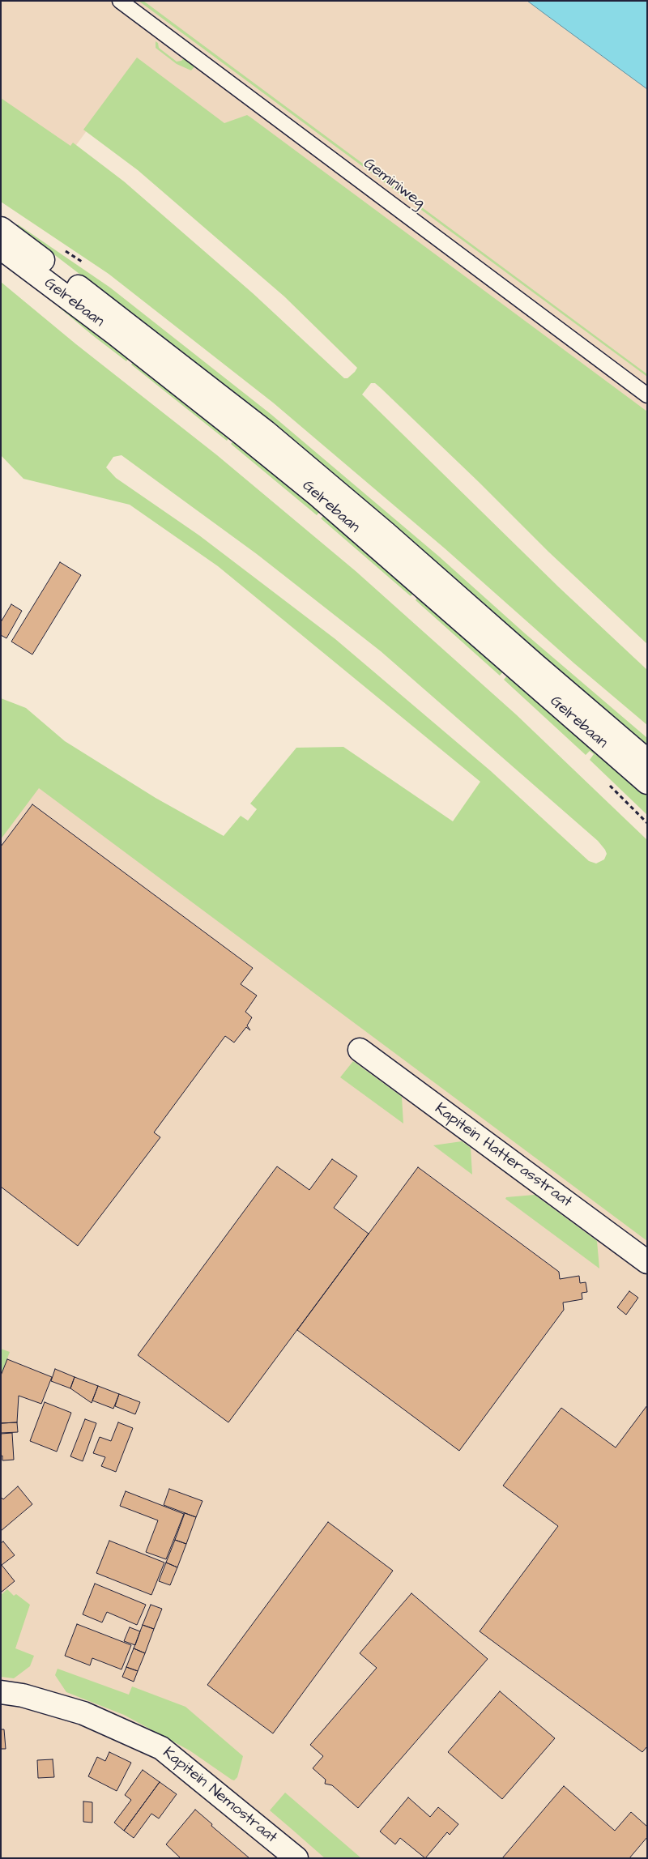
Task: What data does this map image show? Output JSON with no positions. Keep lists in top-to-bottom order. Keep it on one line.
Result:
{"streets":{"street":["Gelrebaan","Kapitein Hatterasstraat","Kapitein Nemostraat"],"lane":["Geminiweg"]}}
